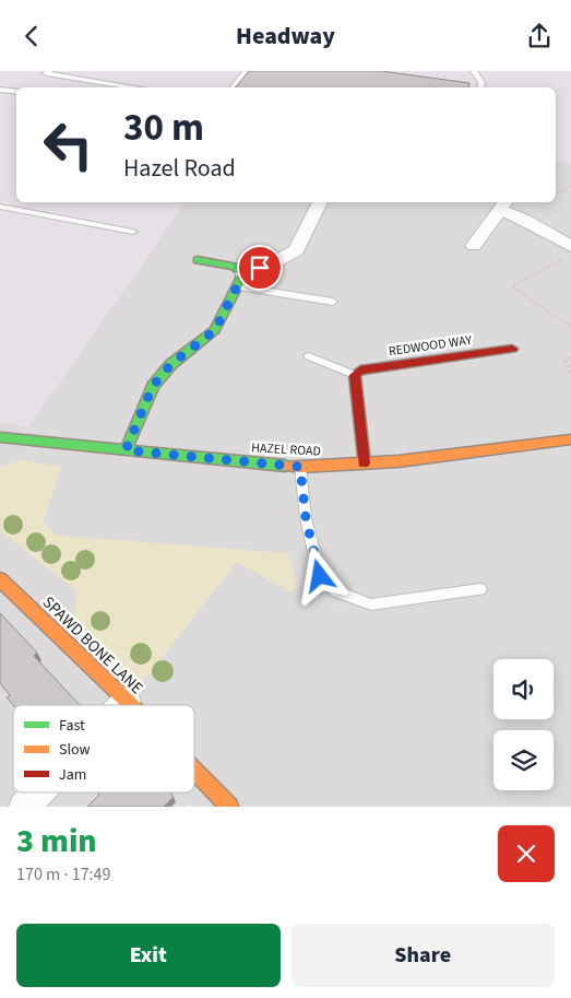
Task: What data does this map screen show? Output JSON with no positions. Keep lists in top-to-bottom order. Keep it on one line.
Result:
{"streets":{"street":["REDWOOD WAY","HAZEL ROAD","SPAWD BONE LANE"]},"legend":["Fast","Slow","Jam"],"page":{"header":"Headway","turn":["30 m","Hazel Road"],"heading":["3 min","170 m · 17:49"],"buttons":["Exit","Share"]}}
